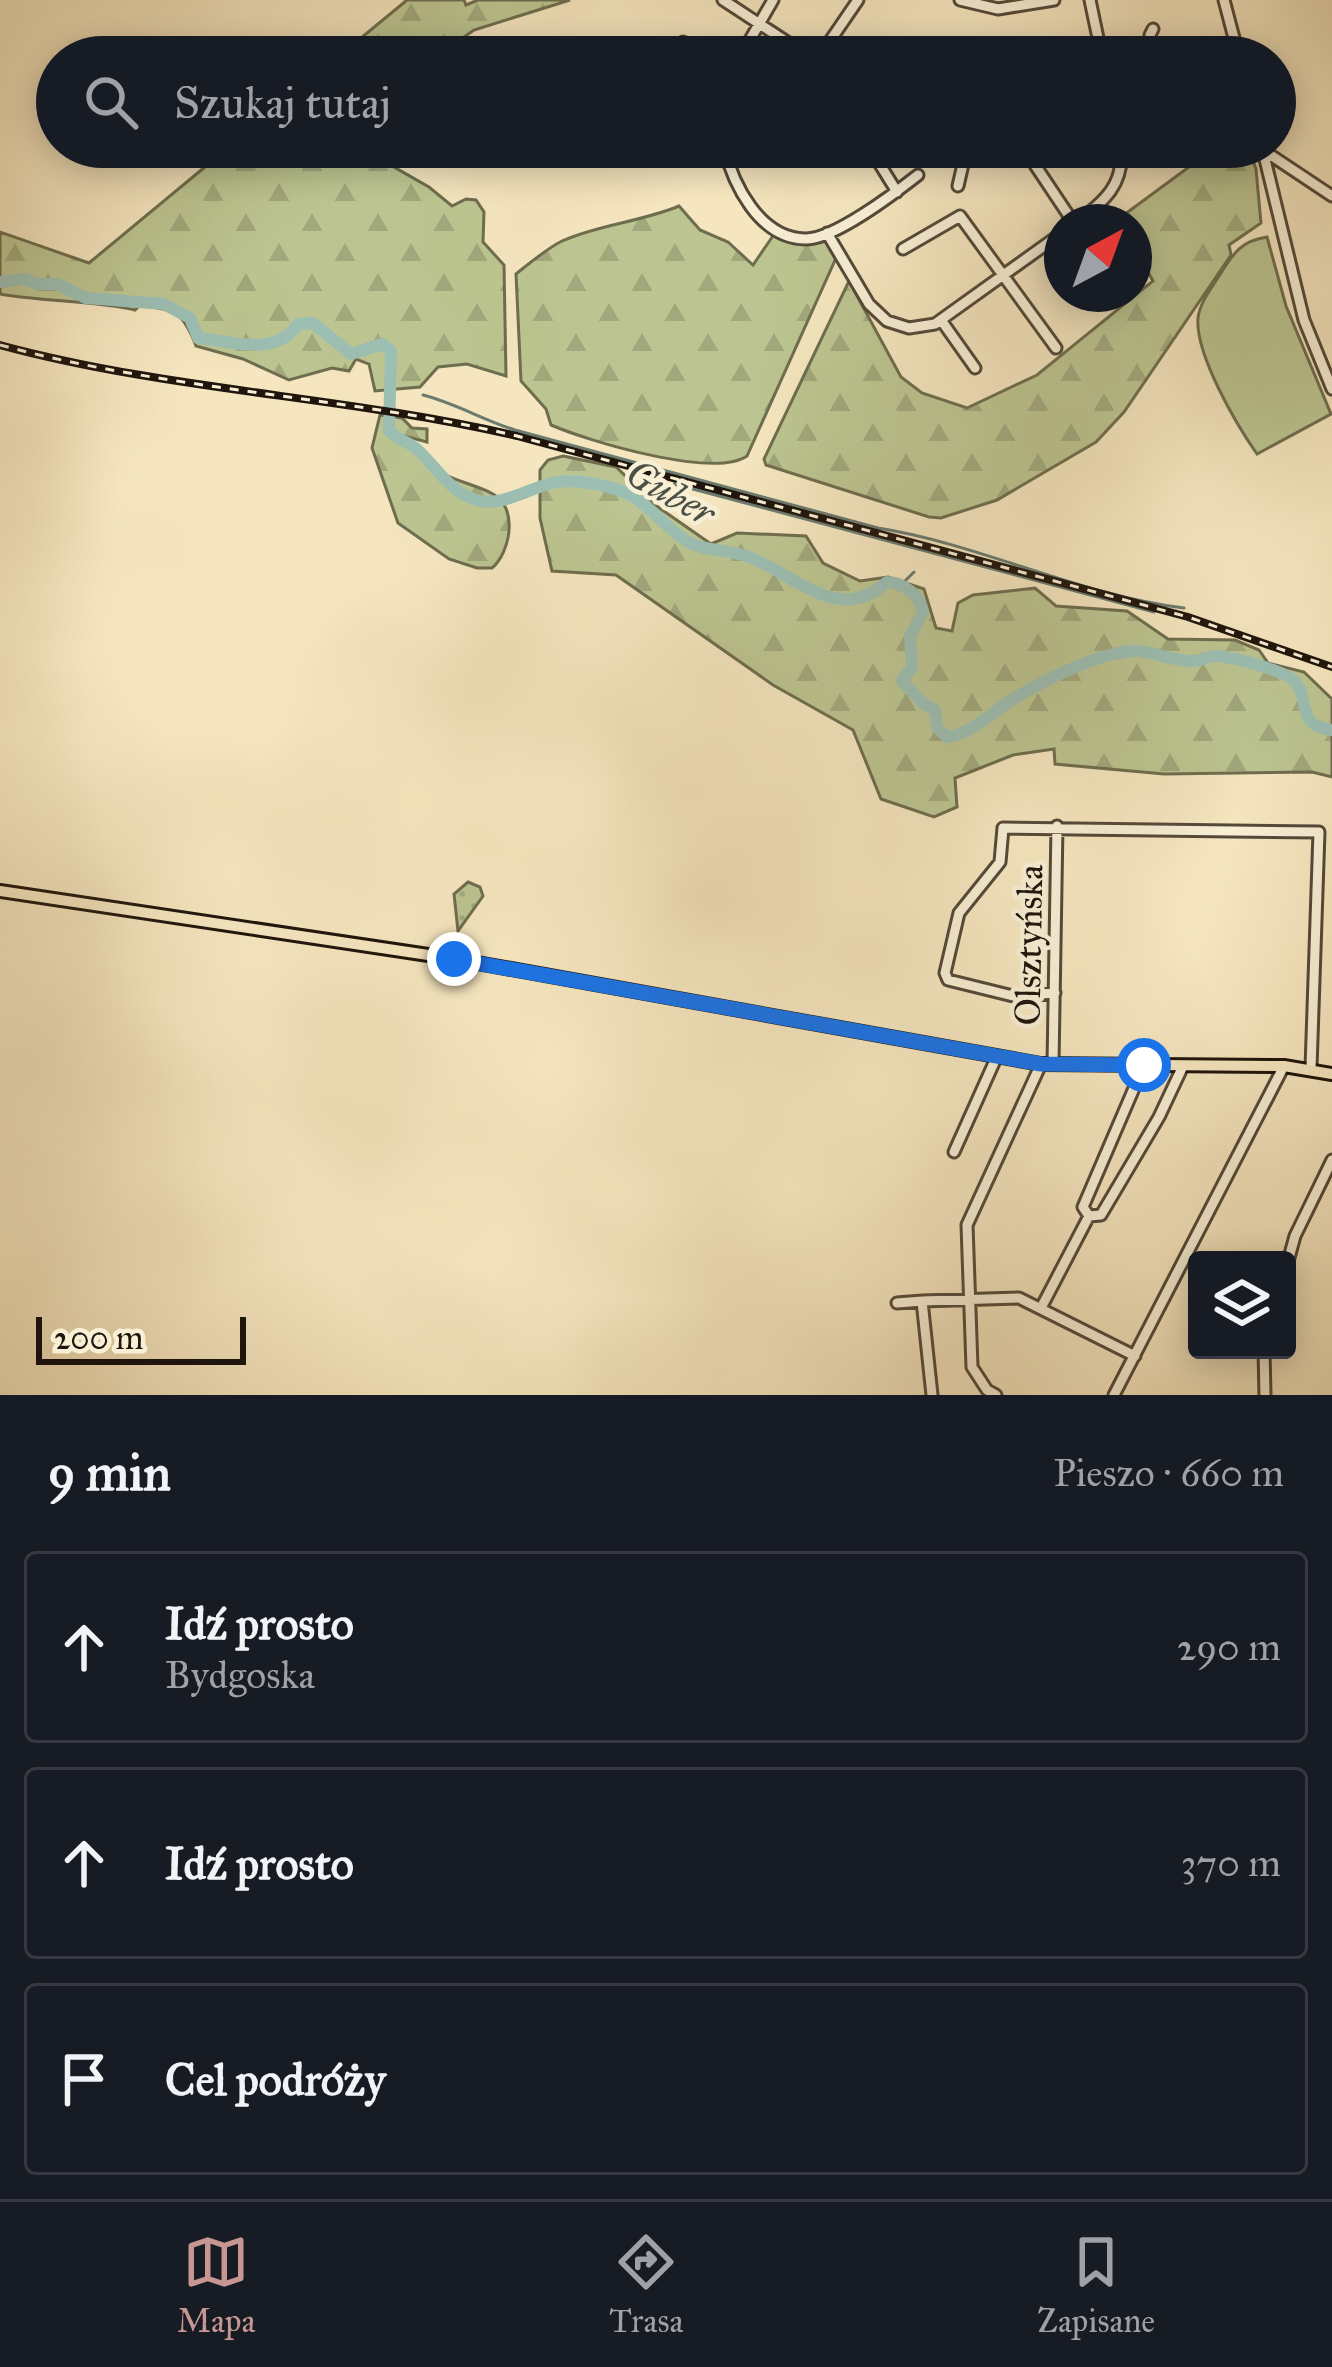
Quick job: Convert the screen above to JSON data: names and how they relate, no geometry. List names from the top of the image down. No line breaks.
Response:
{"streets":{"street":["Olsztyńska"]},"water":["Guber"],"scale_bar":"200 m","north":"top right","page":{"search":"Szukaj tutaj","scale":"200 m","heading":["9 min","Pieszo · 660 m"],"list":[["Idź prosto","Bydgoska","290 m"],["Idź prosto","370 m"],"Cel podróży"],"nav":["Mapa","Trasa","Zapisane"]}}
